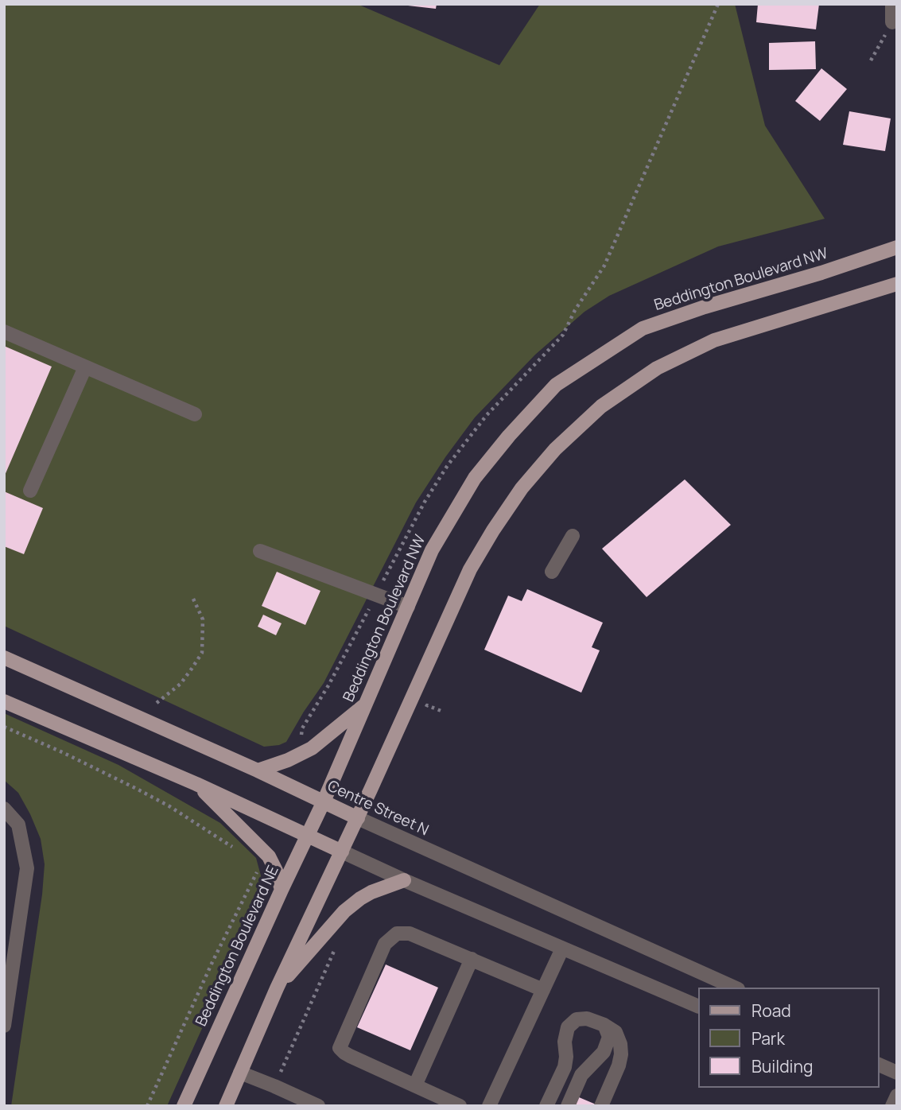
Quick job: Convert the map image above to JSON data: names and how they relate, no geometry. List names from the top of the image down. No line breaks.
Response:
{"streets":{"main road":["Beddington Boulevard NW","Centre Street N","Beddington Boulevard NE"]},"crossings":[["Beddington Boulevard NW","Centre Street N"],["Beddington Boulevard NW","Beddington Boulevard NE"],["Centre Street N","Beddington Boulevard NE"]],"legend":["Road","Park","Building"]}
